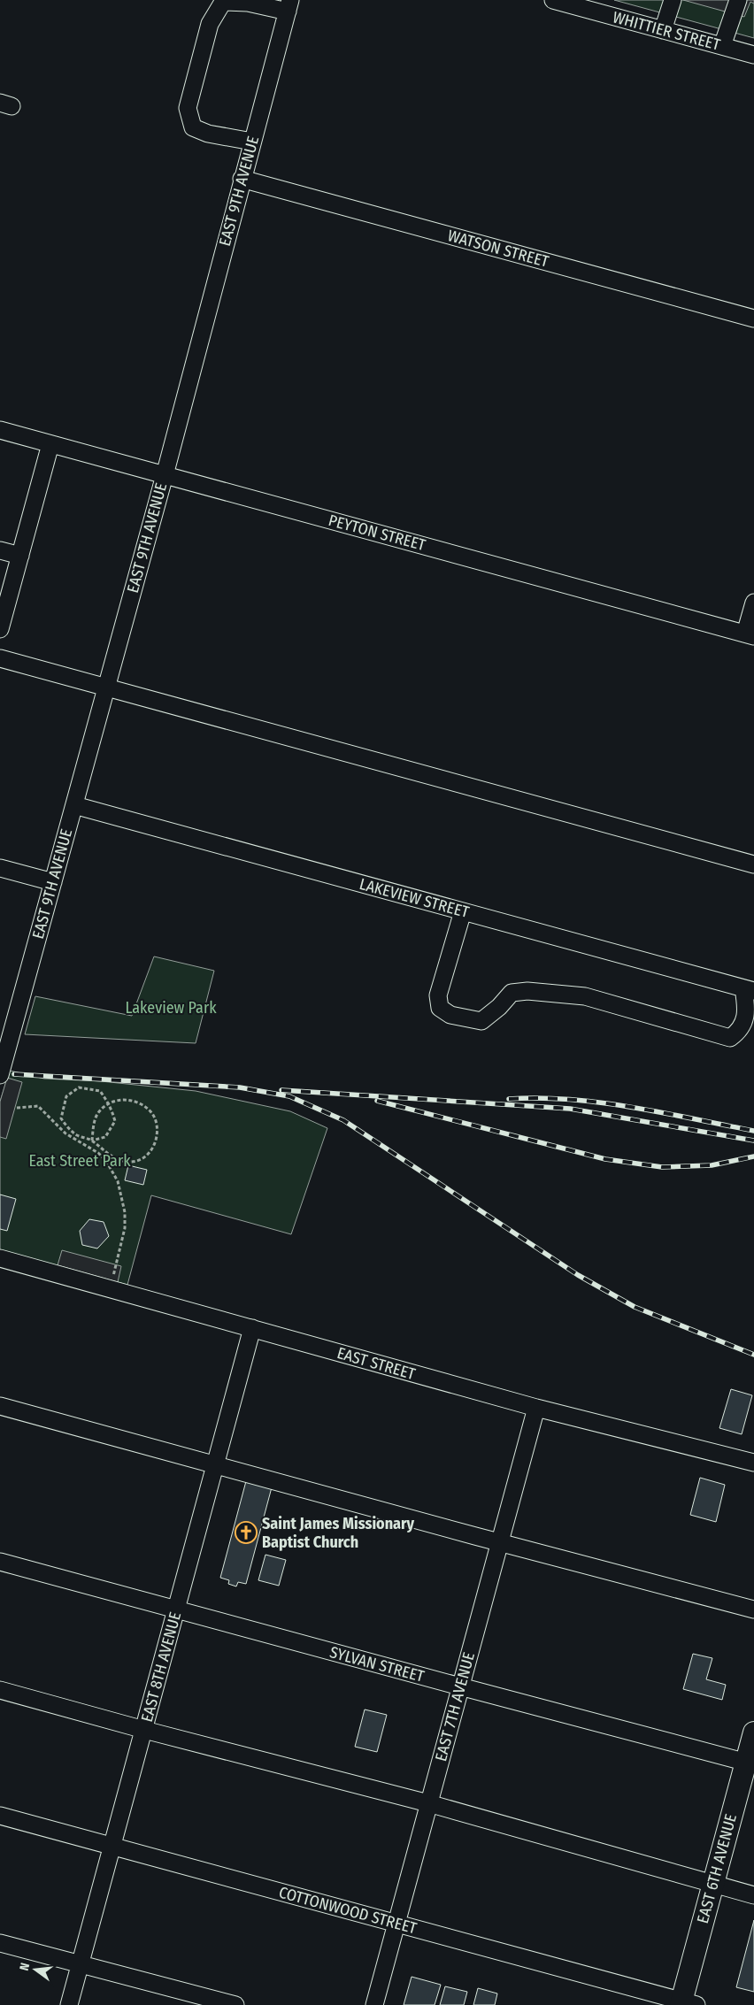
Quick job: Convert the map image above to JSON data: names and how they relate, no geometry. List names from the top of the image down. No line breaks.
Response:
{"streets":{"main road":["EAST 6TH AVENUE"],"street":["WHITTIER STREET","EAST 9TH AVENUE","WATSON STREET","PEYTON STREET","LAKEVIEW STREET","EAST STREET","SYLVAN STREET","EAST 8TH AVENUE","EAST 7TH AVENUE","COTTONWOOD STREET"]},"crossings":[["EAST 9TH AVENUE","WATSON STREET"],["EAST 9TH AVENUE","PEYTON STREET"],["EAST 9TH AVENUE","LAKEVIEW STREET"],["EAST STREET","EAST 8TH AVENUE"],["EAST STREET","EAST 7TH AVENUE"],["SYLVAN STREET","EAST 8TH AVENUE"],["SYLVAN STREET","EAST 7TH AVENUE"],["SYLVAN STREET","EAST 6TH AVENUE"],["EAST 8TH AVENUE","COTTONWOOD STREET"],["EAST 7TH AVENUE","COTTONWOOD STREET"],["EAST 6TH AVENUE","COTTONWOOD STREET"]],"parks":["Lakeview Park","East Street Park"],"places":{"church":["Saint James Missionary Baptist Church"]},"north":"left"}
